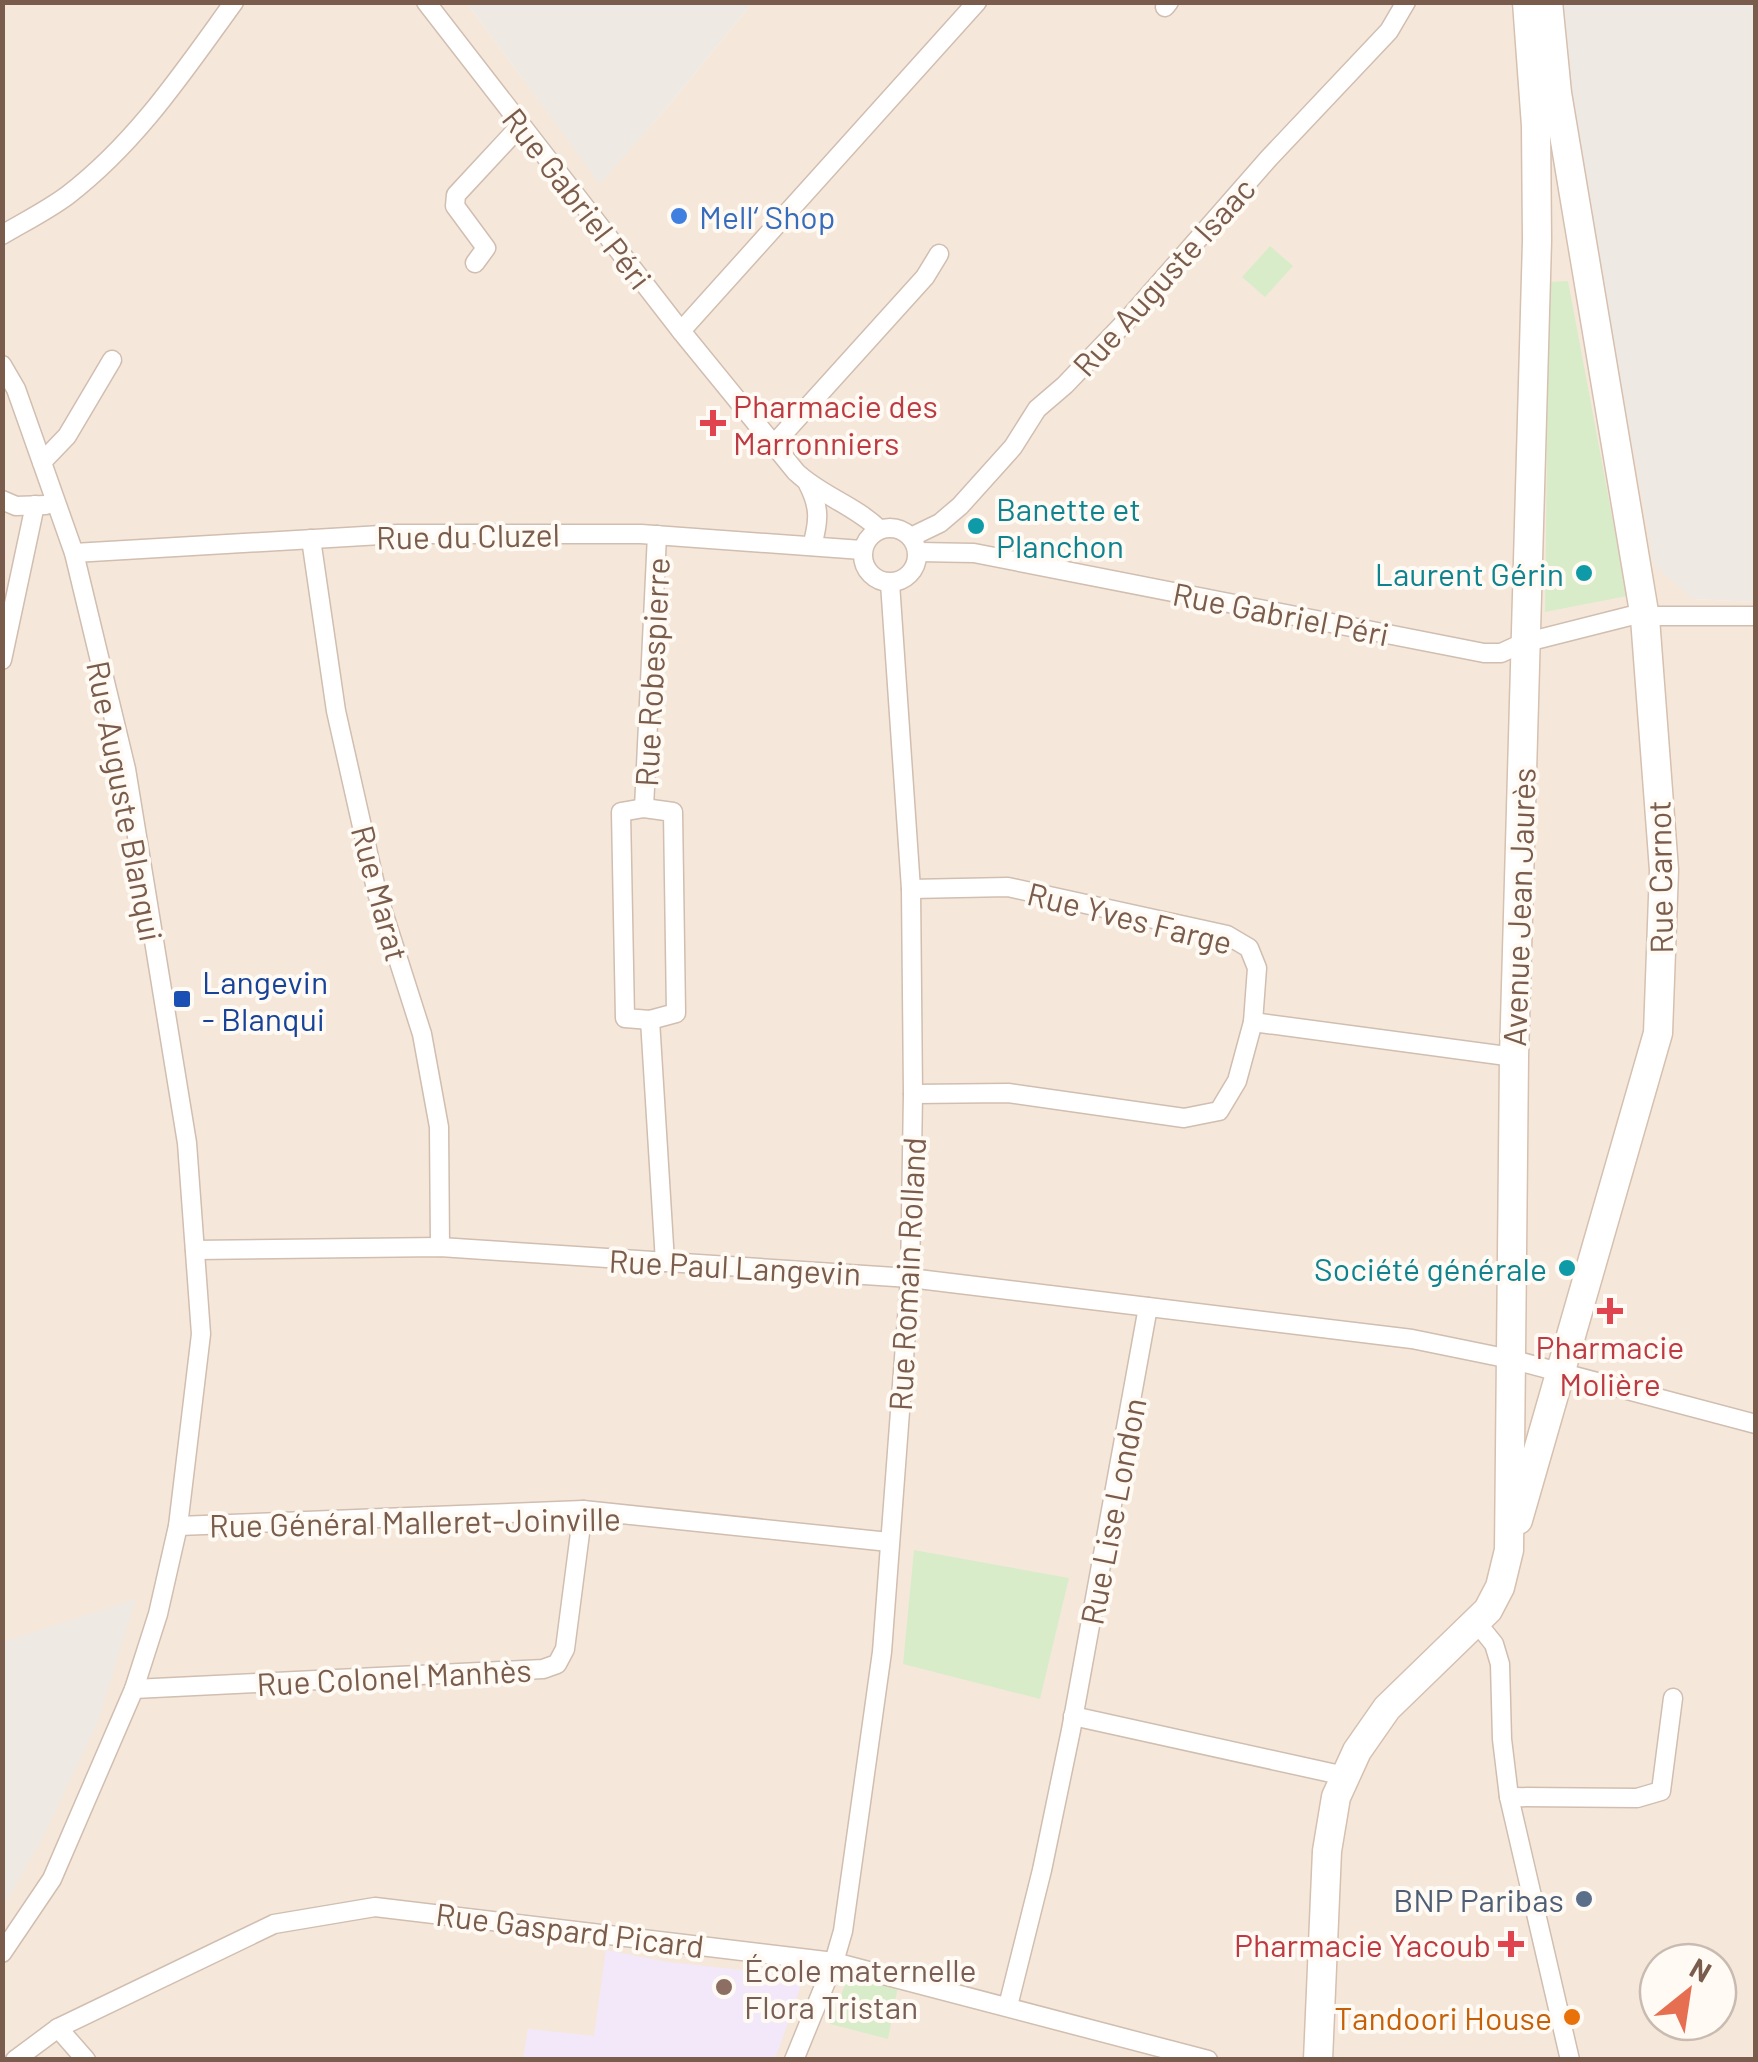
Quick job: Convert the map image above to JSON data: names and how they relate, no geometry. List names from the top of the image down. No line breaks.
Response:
{"streets":{"main road":["Rue Carnot","Avenue Jean Jaurès"],"street":["Rue Gabriel Péri","Rue Auguste Isaac","Rue du Cluzel","Rue Robespierre","Rue Auguste Blanqui","Rue Marat","Rue Yves Farge","Rue Paul Langevin","Rue Romain Rolland","Rue Lise London","Rue Général Malleret-Joinville","Rue Colonel Manhès","Rue Gaspard Picard"]},"crossings":[["Rue Gabriel Péri","Rue Auguste Isaac"],["Rue Gabriel Péri","Rue du Cluzel"],["Rue Gabriel Péri","Rue Carnot"],["Rue Gabriel Péri","Avenue Jean Jaurès"],["Rue Gabriel Péri","Rue Romain Rolland"],["Rue Auguste Isaac","Rue du Cluzel"],["Rue Auguste Isaac","Rue Romain Rolland"],["Rue du Cluzel","Rue Robespierre"],["Rue du Cluzel","Rue Auguste Blanqui"],["Rue du Cluzel","Rue Marat"],["Rue du Cluzel","Rue Romain Rolland"],["Rue Auguste Blanqui","Rue Paul Langevin"],["Rue Auguste Blanqui","Rue Général Malleret-Joinville"],["Rue Auguste Blanqui","Rue Colonel Manhès"],["Rue Carnot","Avenue Jean Jaurès"],["Rue Carnot","Rue Paul Langevin"],["Rue Marat","Rue Paul Langevin"],["Avenue Jean Jaurès","Rue Paul Langevin"],["Rue Yves Farge","Rue Romain Rolland"],["Rue Paul Langevin","Rue Romain Rolland"],["Rue Paul Langevin","Rue Lise London"],["Rue Romain Rolland","Rue Général Malleret-Joinville"],["Rue Romain Rolland","Rue Gaspard Picard"],["Rue Lise London","Rue Gaspard Picard"],["Rue Général Malleret-Joinville","Rue Colonel Manhès"]],"places":{"other":["Mell‘ Shop","Banette et Planchon","Laurent Gérin","Société générale","BNP Paribas","École maternelle Flora Tristan","Tandoori House"],"health":["Pharmacie des Marronniers","Pharmacie Molière","Pharmacie Yacoub"],"transit":["Langevin - Blanqui"]},"north":"top right"}
